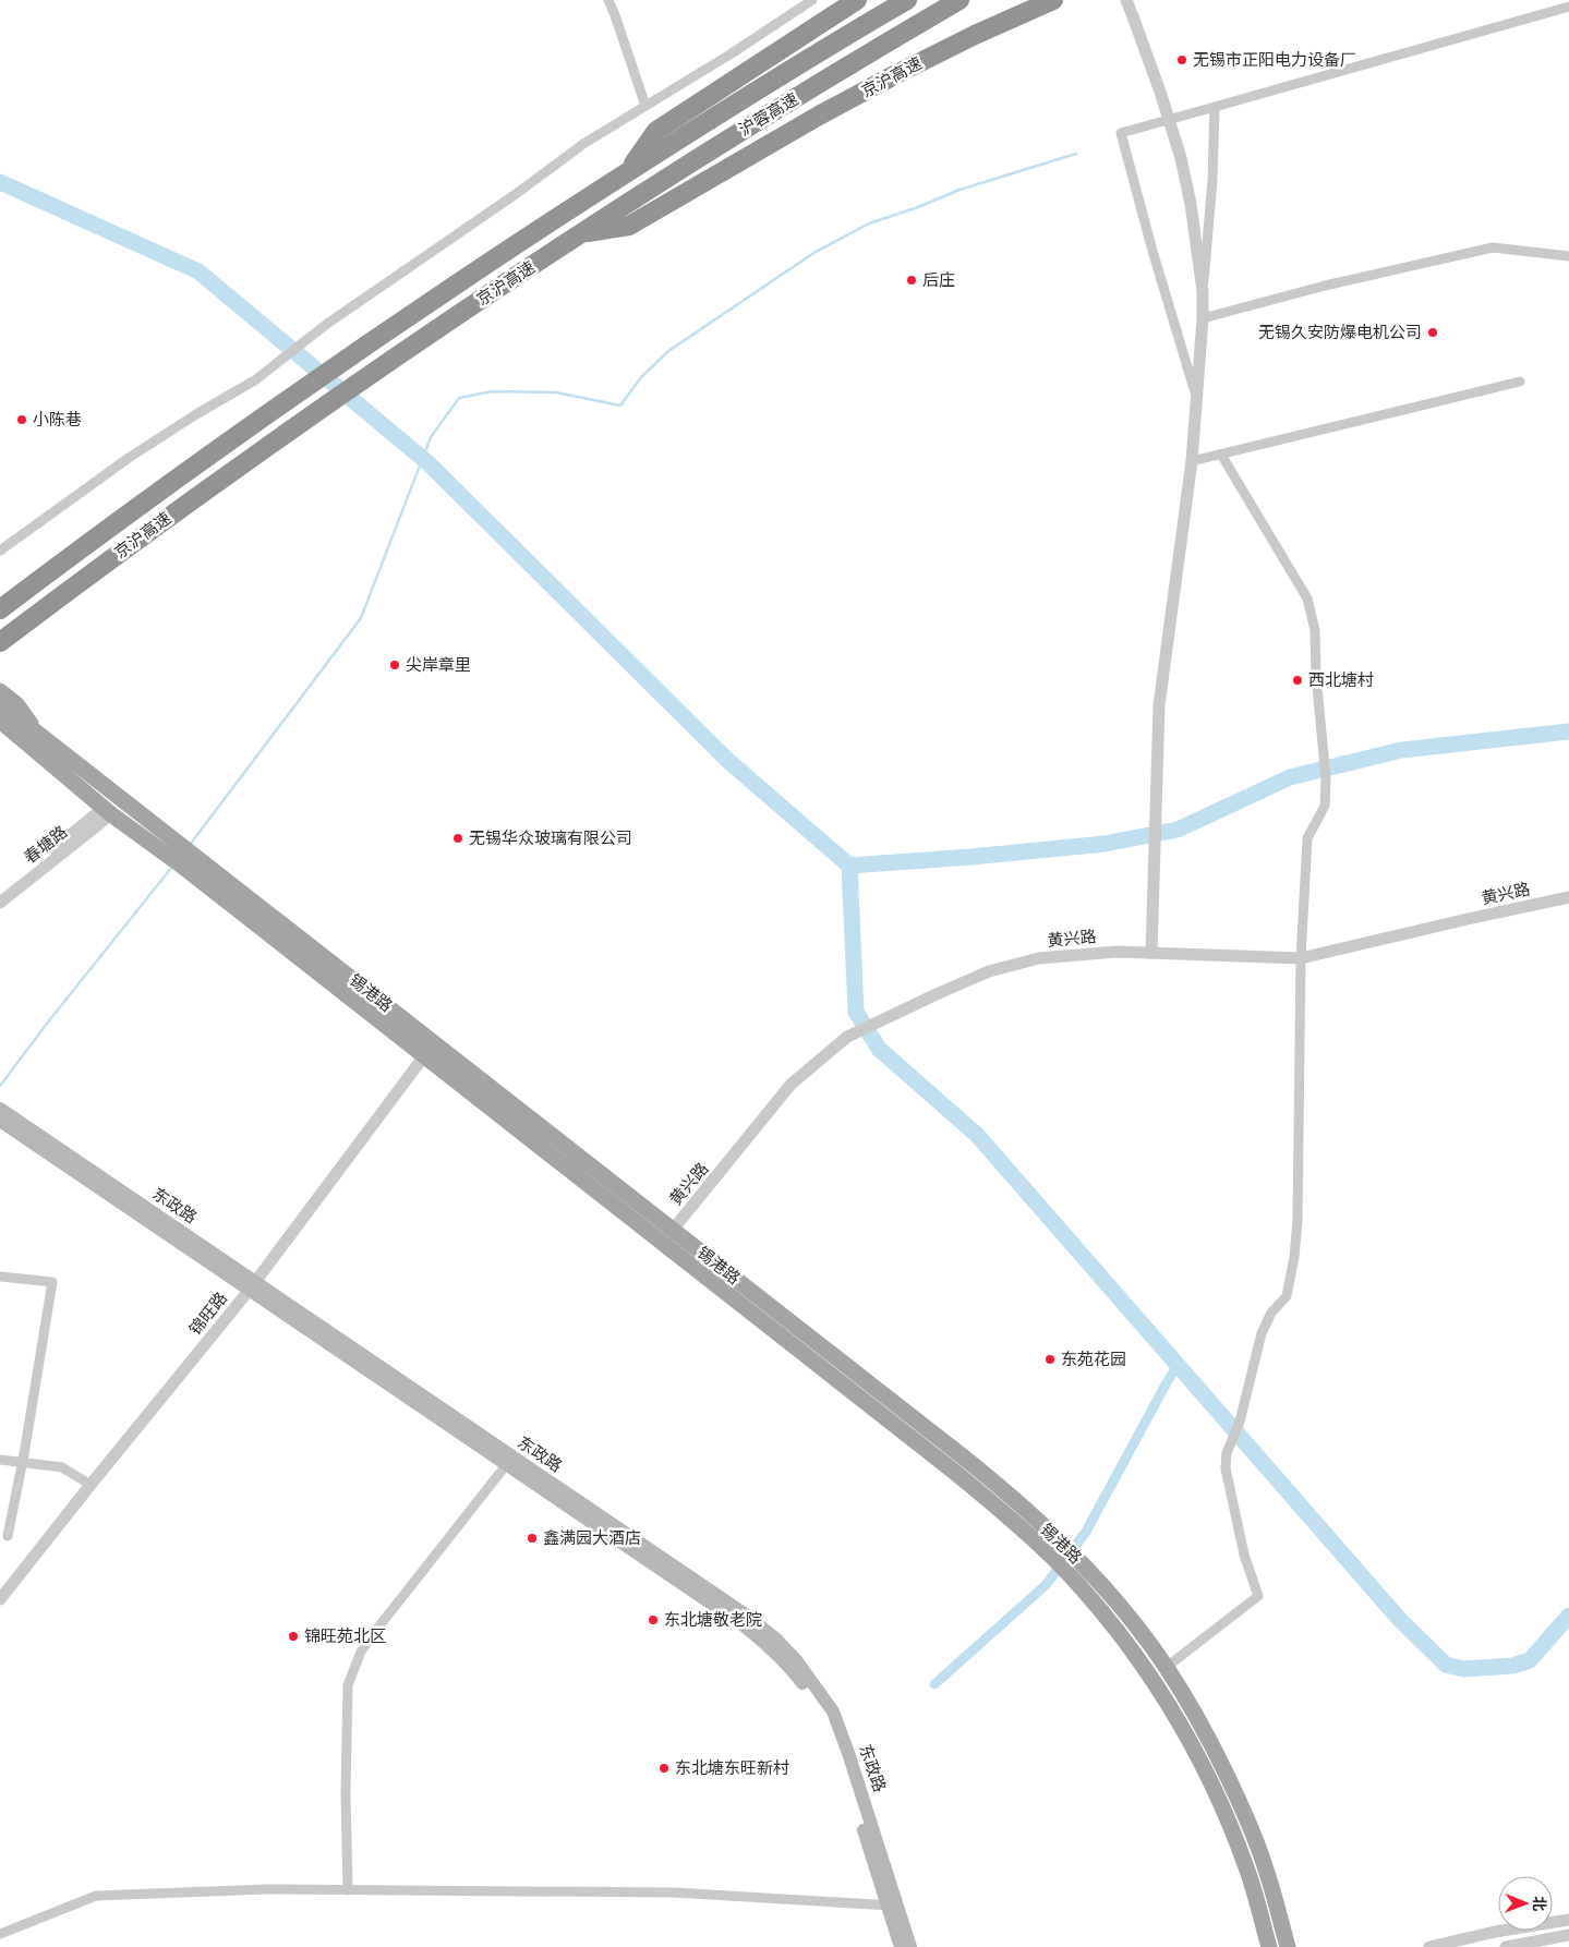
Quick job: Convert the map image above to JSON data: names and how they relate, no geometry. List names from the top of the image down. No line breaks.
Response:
{"streets":{"highway":["京沪高速","沪蓉高速"],"main road":["锡港路","东政路"],"street":["春塘路","黄兴路","锦旺路"]},"crossings":[["京沪高速","沪蓉高速"],["春塘路","锡港路"],["黄兴路","锡港路"],["锡港路","锦旺路"],["东政路","锦旺路"]],"places":["无锡市正阳电力设备厂","后庄","无锡久安防爆电机公司","小陈巷","尖岸章里","西北塘村","无锡华众玻璃有限公司","东苑花园","鑫满园大酒店","东北塘敬老院","锦旺苑北区","东北塘东旺新村"],"north":"right"}
